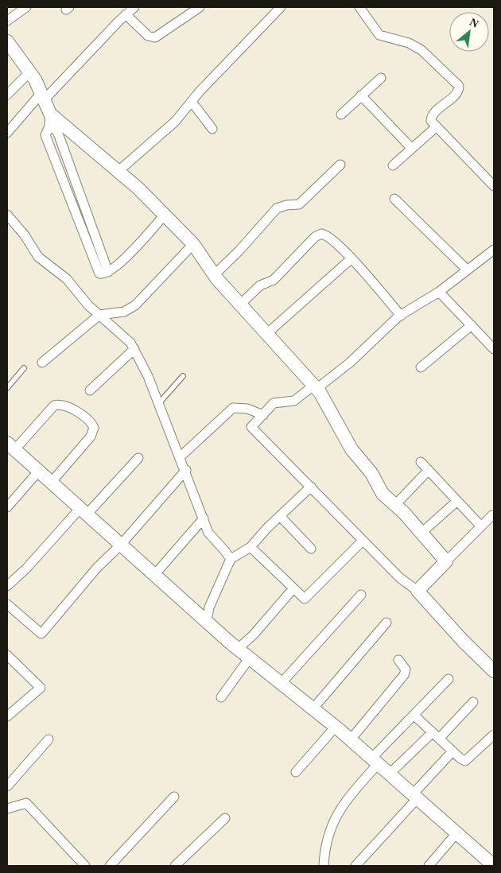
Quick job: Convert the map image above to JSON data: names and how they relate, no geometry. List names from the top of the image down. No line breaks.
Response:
{"north":"top right"}
